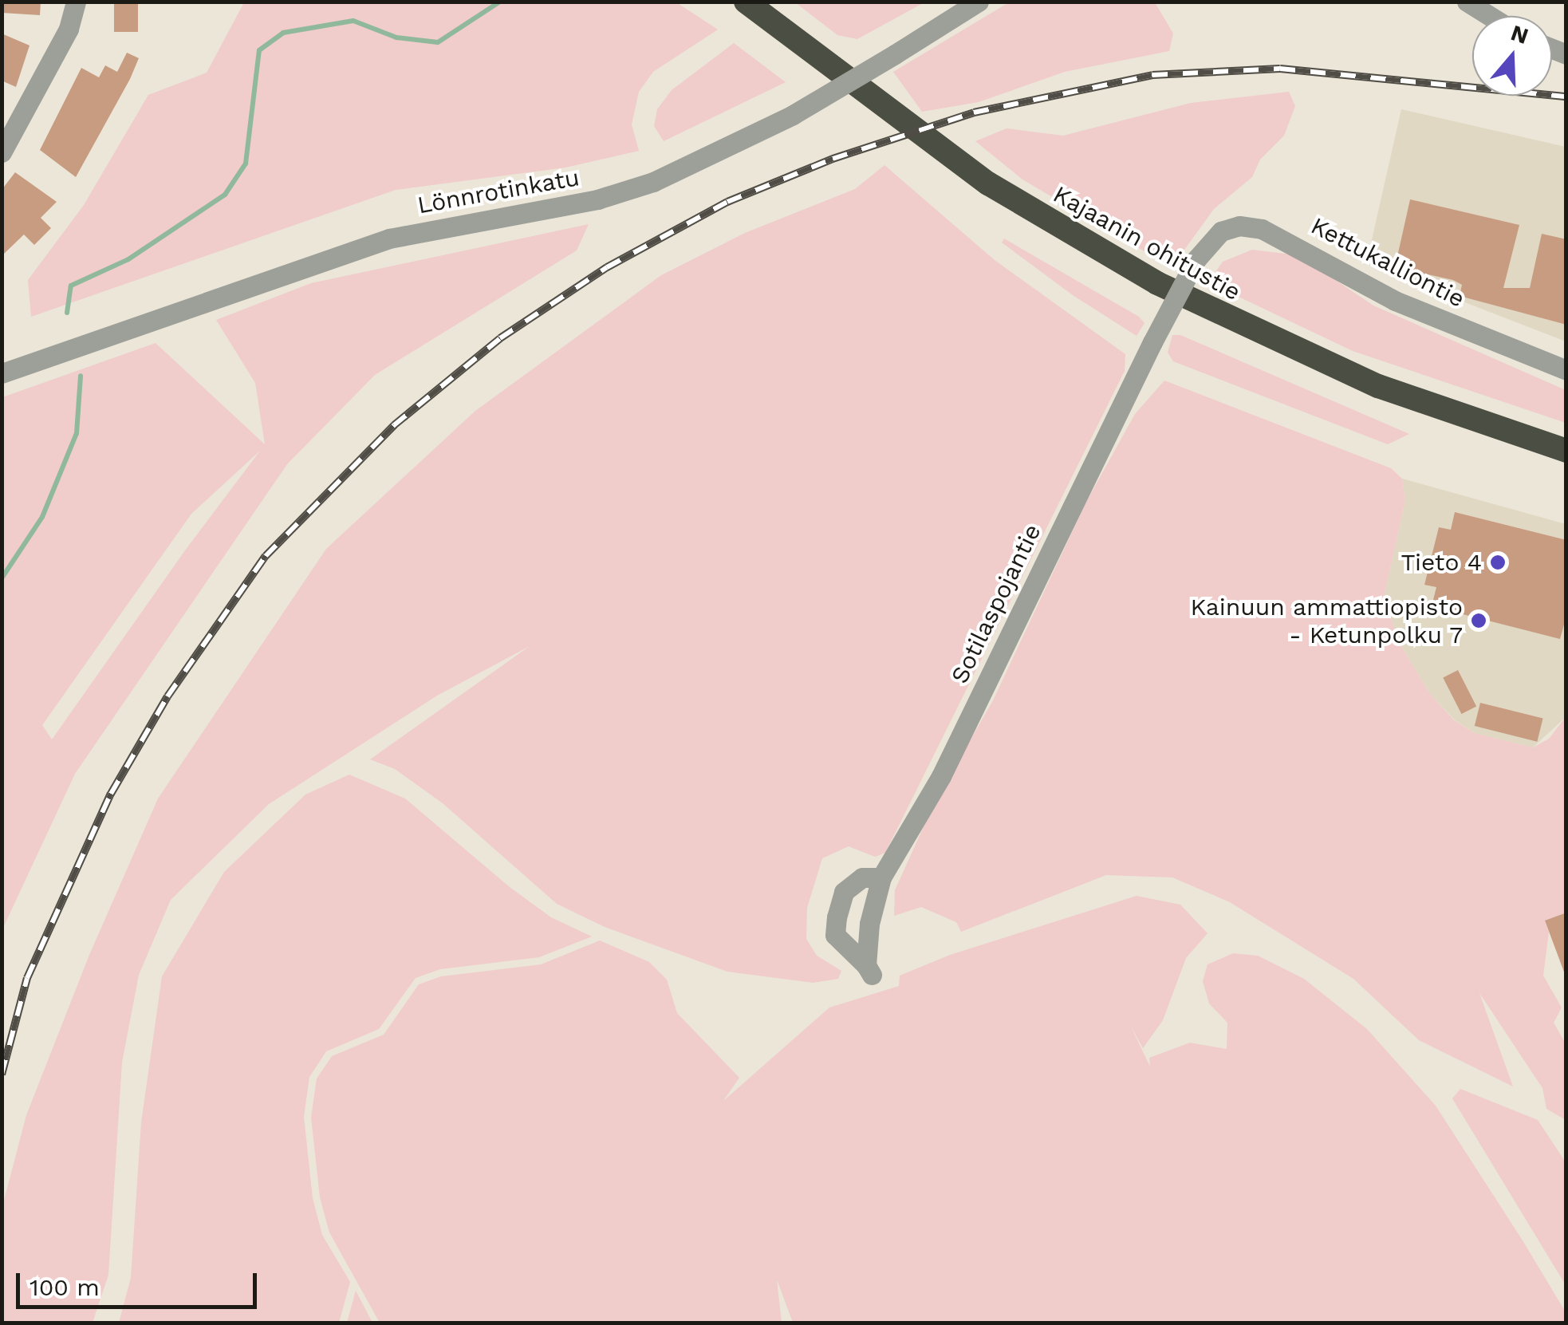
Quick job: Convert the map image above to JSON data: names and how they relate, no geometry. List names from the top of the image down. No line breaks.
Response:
{"streets":{"highway":["Kajaanin ohitustie"],"street":["Lönnrotinkatu","Kettukalliontie","Sotilaspojantie"]},"crossings":[["Kettukalliontie","Sotilaspojantie"]],"places":["Tieto 4","Kainuun ammattiopisto - Ketunpolku 7"],"scale_bar":"100 m","north":"top"}
